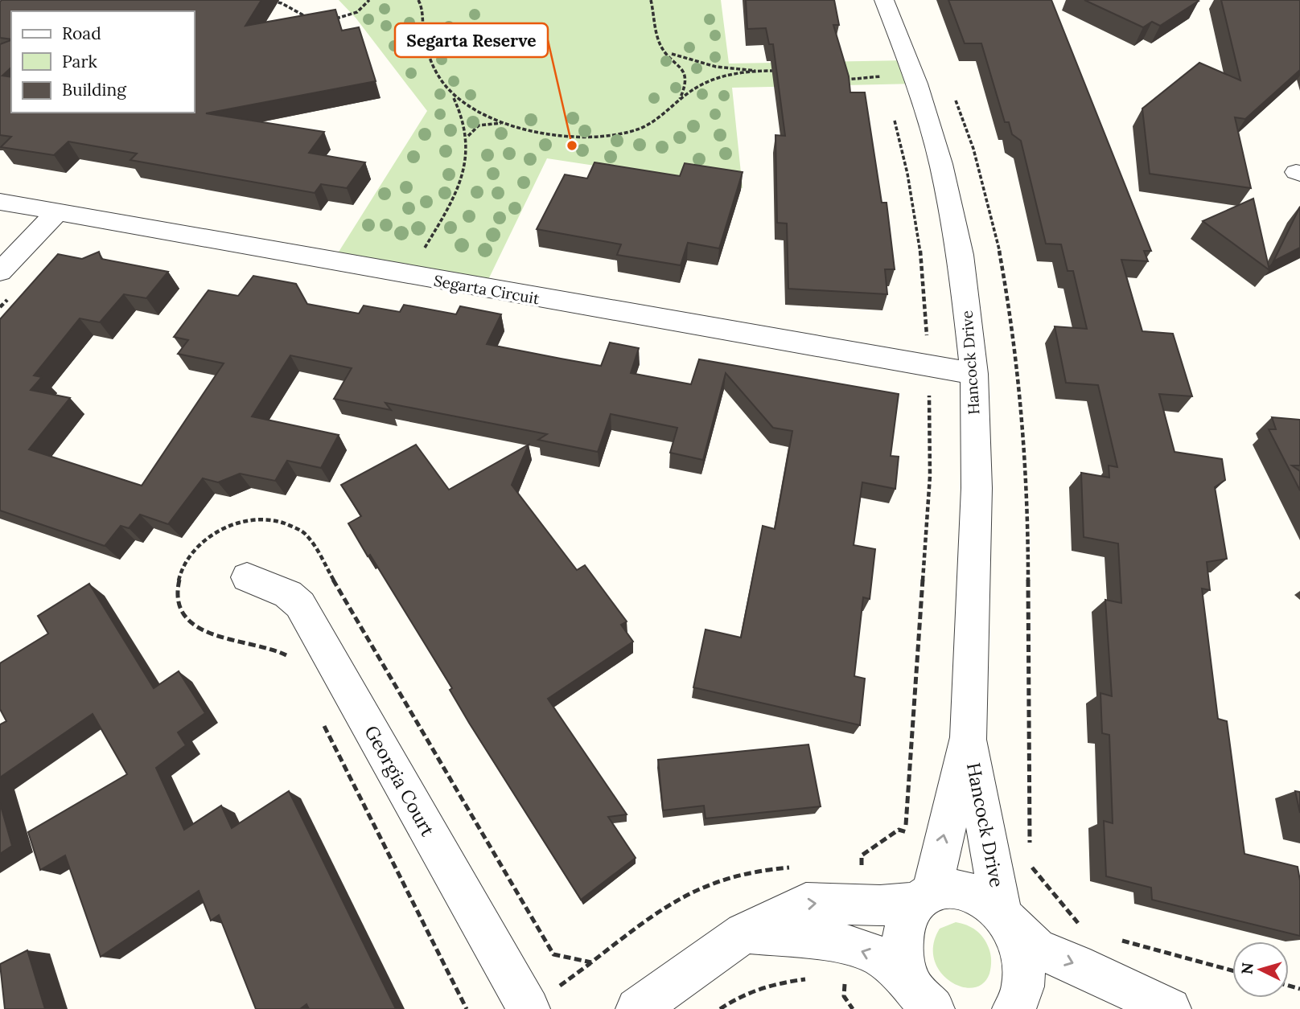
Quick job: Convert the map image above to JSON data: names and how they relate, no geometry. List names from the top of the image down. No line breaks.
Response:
{"streets":{"street":["Segarta Circuit","Hancock Drive","Georgia Court"]},"crossings":[["Segarta Circuit","Hancock Drive"]],"places":["Segarta Reserve"],"legend":["Road","Park","Building"],"north":"left"}
